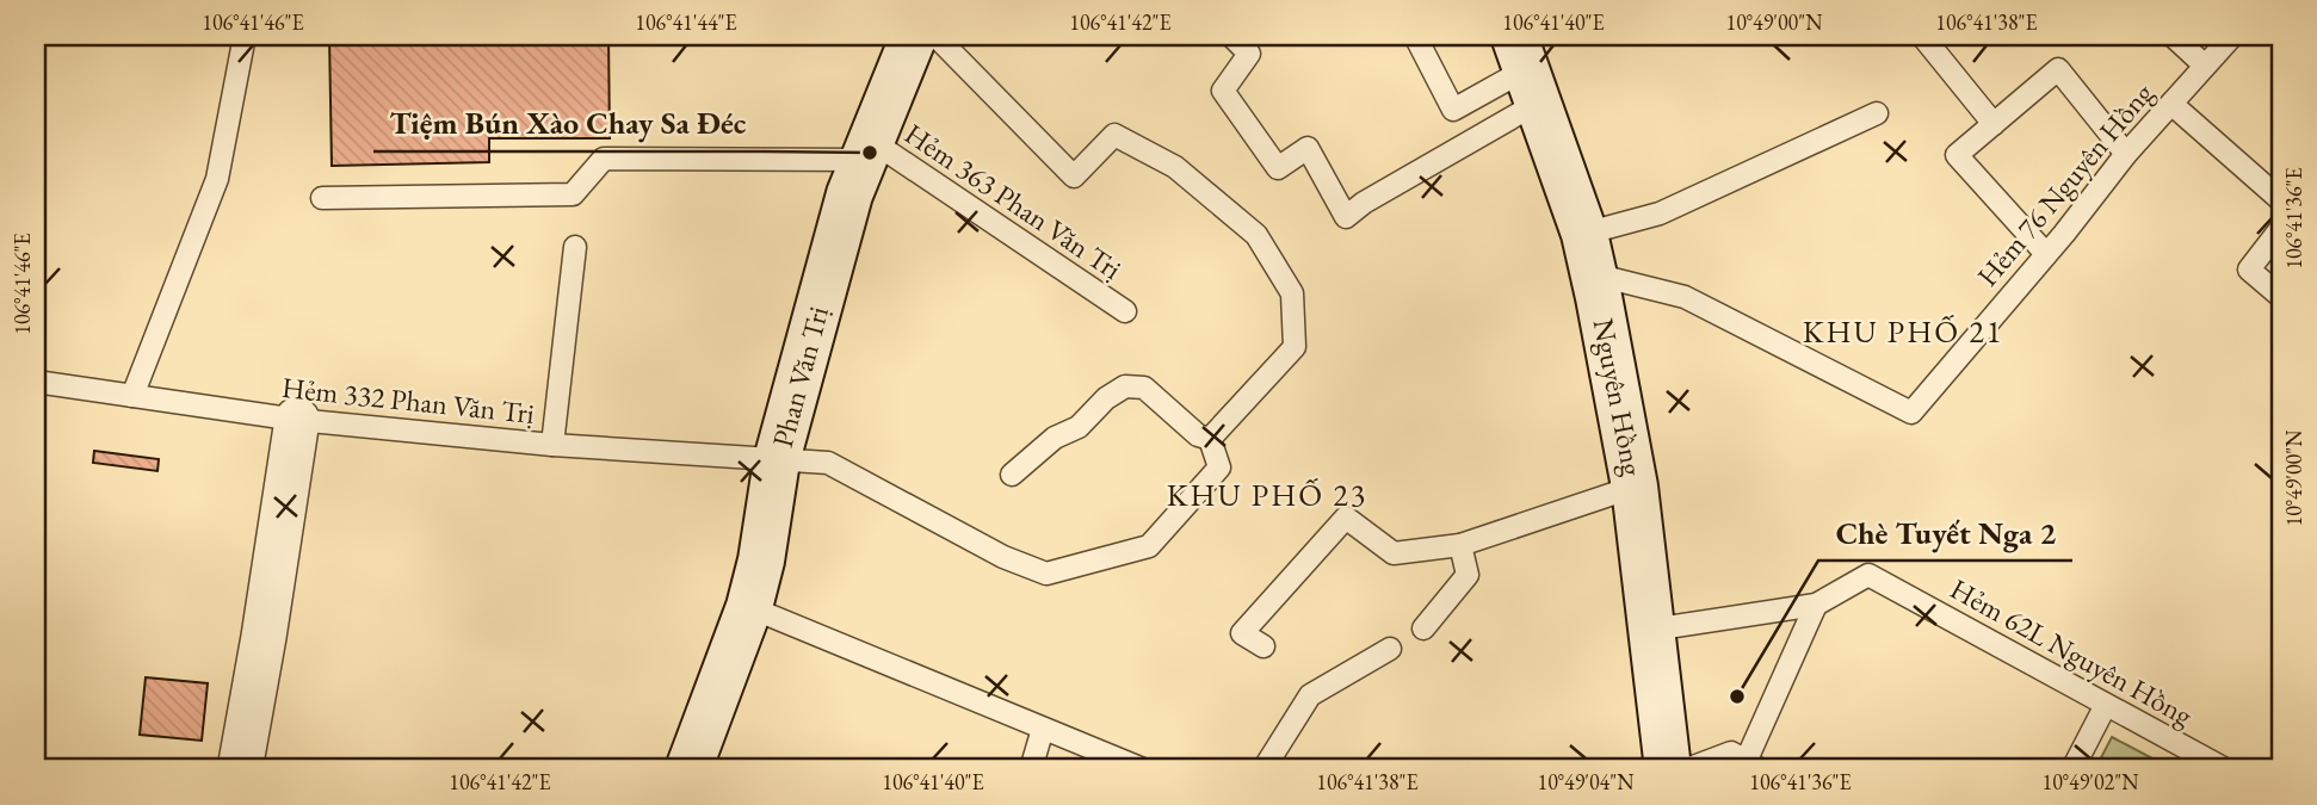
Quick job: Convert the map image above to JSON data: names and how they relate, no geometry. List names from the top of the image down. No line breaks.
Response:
{"streets":{"main road":["Phan Văn Trị","Nguyên Hồng"],"lane":["Hẻm 76 Nguyên Hồng","Hẻm 363 Phan Văn Trị","Hẻm 332 Phan Văn Trị","Hẻm 62L Nguyên Hồng"]},"crossings":[["Hẻm 76 Nguyên Hồng","Nguyên Hồng"],["Hẻm 363 Phan Văn Trị","Phan Văn Trị"],["Phan Văn Trị","Hẻm 332 Phan Văn Trị"],["Nguyên Hồng","Hẻm 62L Nguyên Hồng"]],"districts":["KHU PHỐ 21","KHU PHỐ 23"],"places":["Tiệm Bún Xào Chay Sa Đéc","Chè Tuyết Nga 2"],"coordinates":["106°41'46\"E","106°41'44\"E","106°41'42\"E","106°41'40\"E","10°49'00\"N","106°41'38\"E","106°41'36\"E","10°49'04\"N","10°49'02\"N"]}
